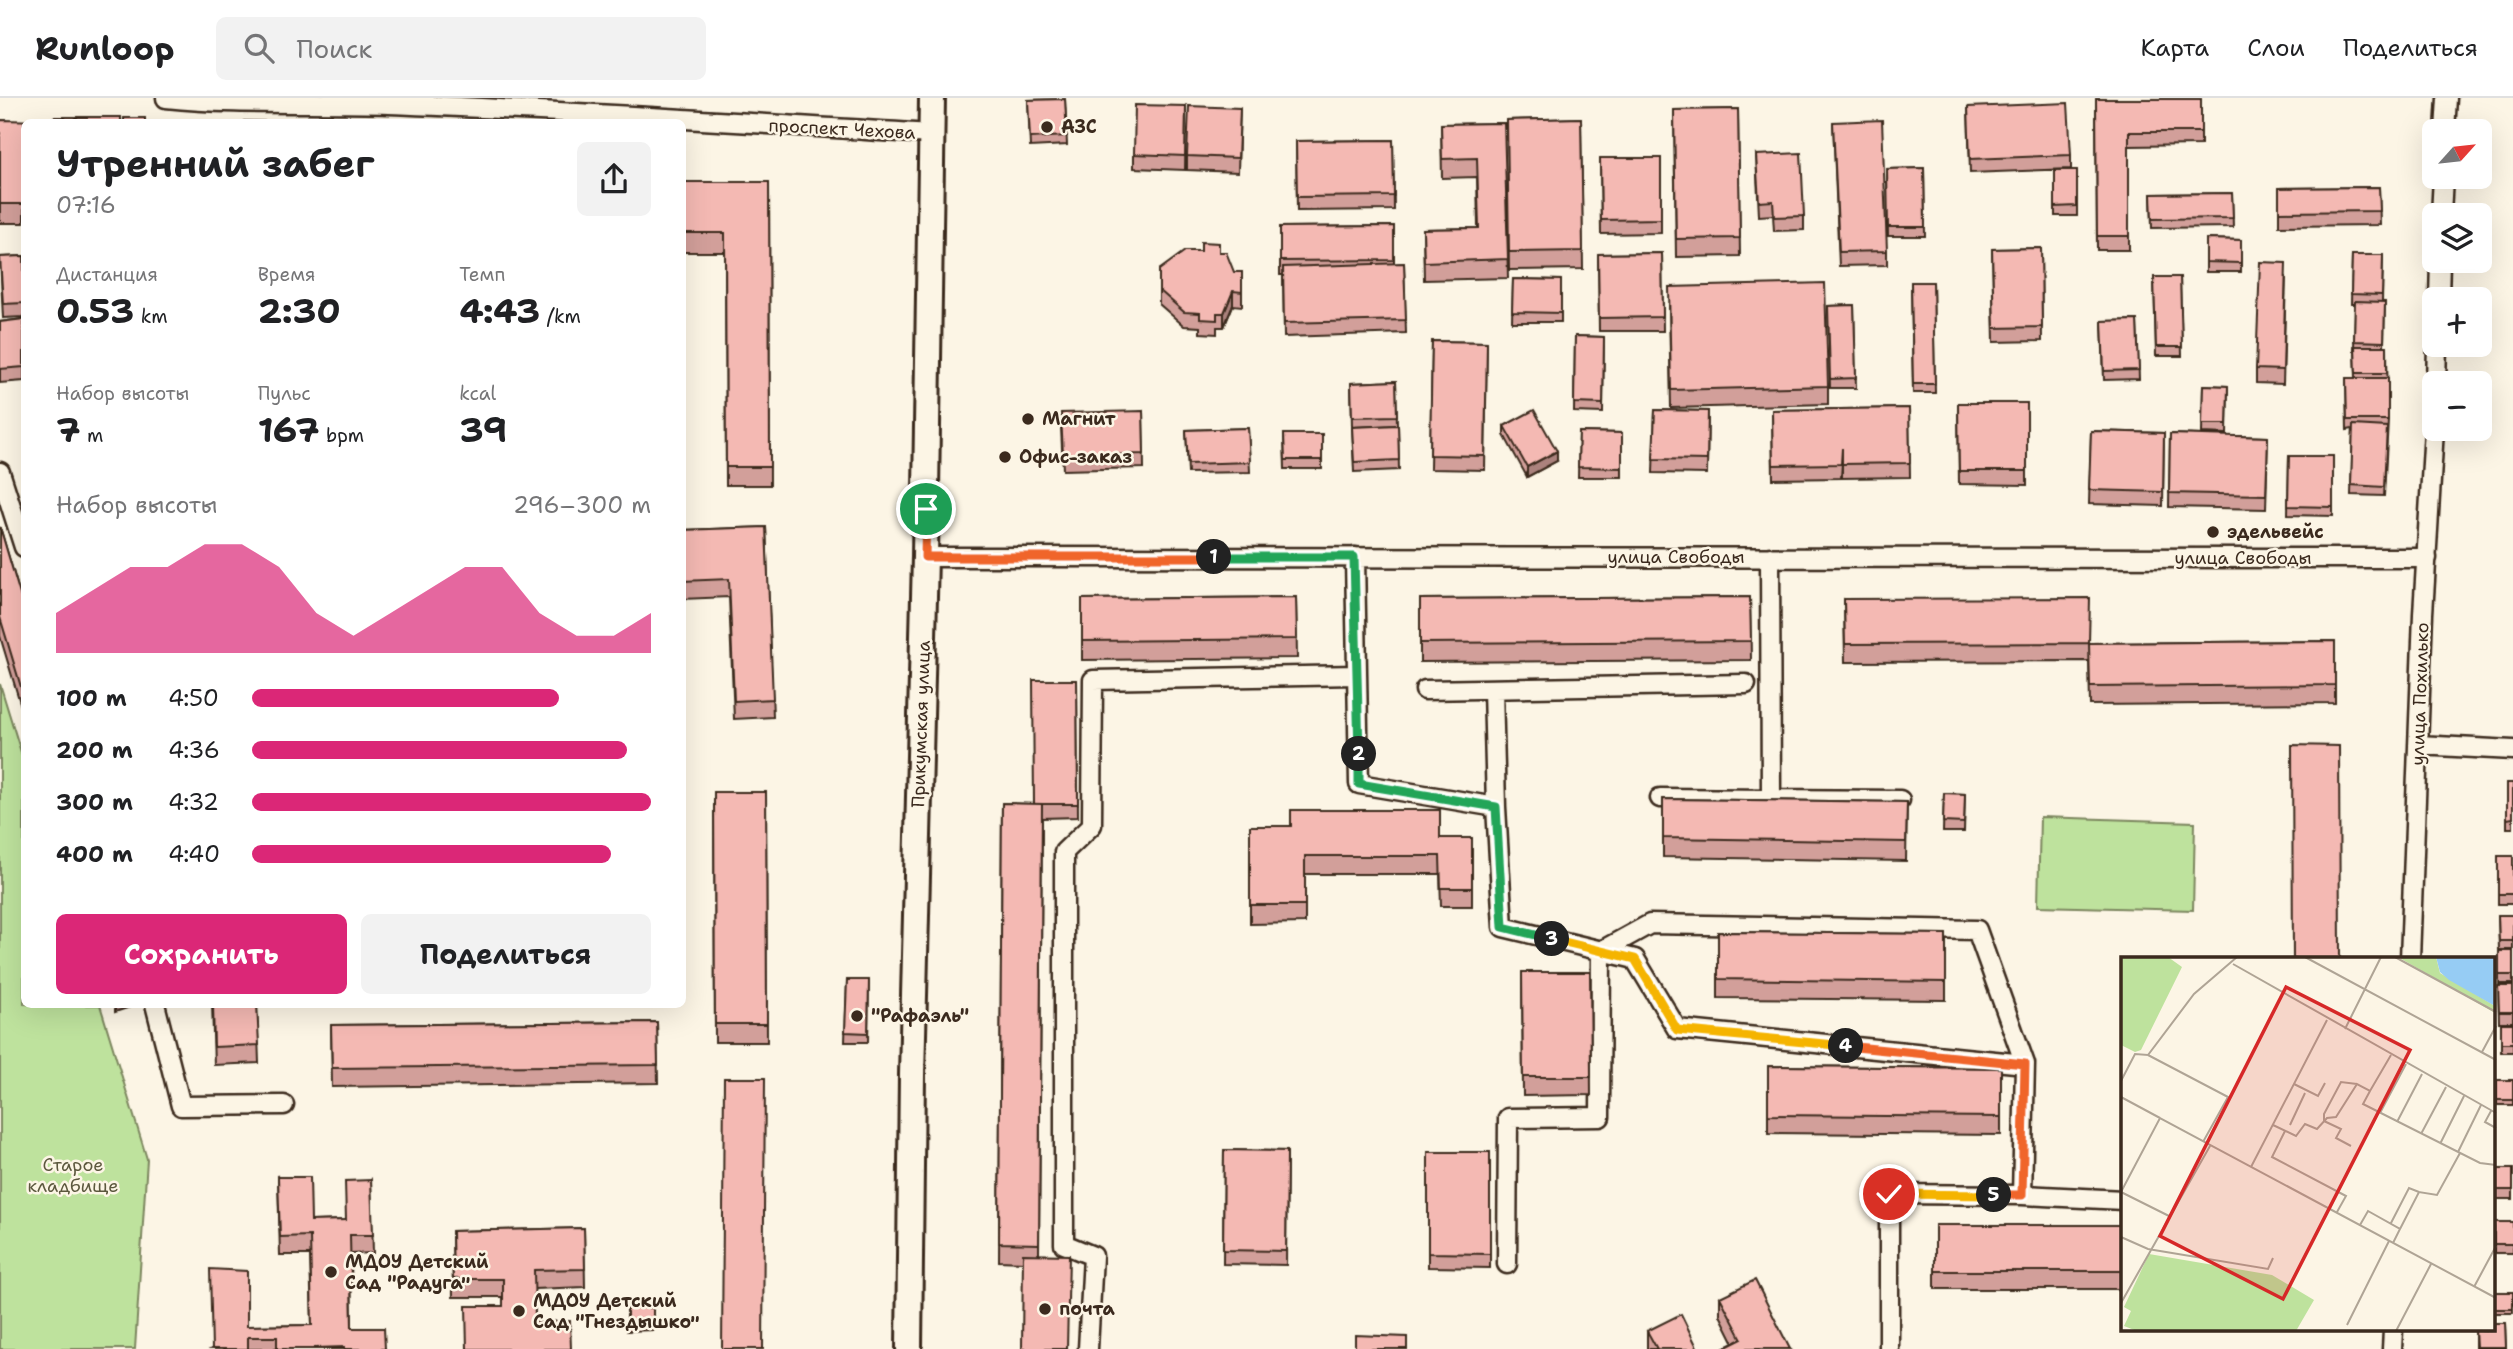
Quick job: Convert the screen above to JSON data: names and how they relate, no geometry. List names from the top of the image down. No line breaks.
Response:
{"streets":{"main road":["Прикумская улица"],"street":["проспект Чехова","улица Свободы","улица Похилько"]},"crossings":[["проспект Чехова","Прикумская улица"],["улица Свободы","улица Похилько"],["улица Свободы","Прикумская улица"]],"parks":["Старое кладбище"],"places":["АЗС","Магнит","Офис-заказ","эдельвейс","\"Рафаэль\"","МДОУ Детский Сад \"Радуга\"","почта","МДОУ Детский Сад \"Гнездышко\""],"north":"top right","page":{"header":"Runloop","search":"Поиск","nav":["Карта","Слои","Поделиться"],"map_buttons":["+","−"],"heading":["Утренний забег","07:16"],"stats":[["Дистанция","0.53 km"],["Время","2:30"],["Темп","4:43 /km"],["Набор высоты","7 m"],["Пульс","167 bpm"],["kcal","39"]],"chart":["Набор высоты","296–300 m"],"pins":["1","2","3","4","5"],"list":[{"name":"100 m","note":"4:50"},{"name":"200 m","note":"4:36"},{"name":"300 m","note":"4:32"},{"name":"400 m","note":"4:40"}],"buttons":["Сохранить","Поделиться"]}}
